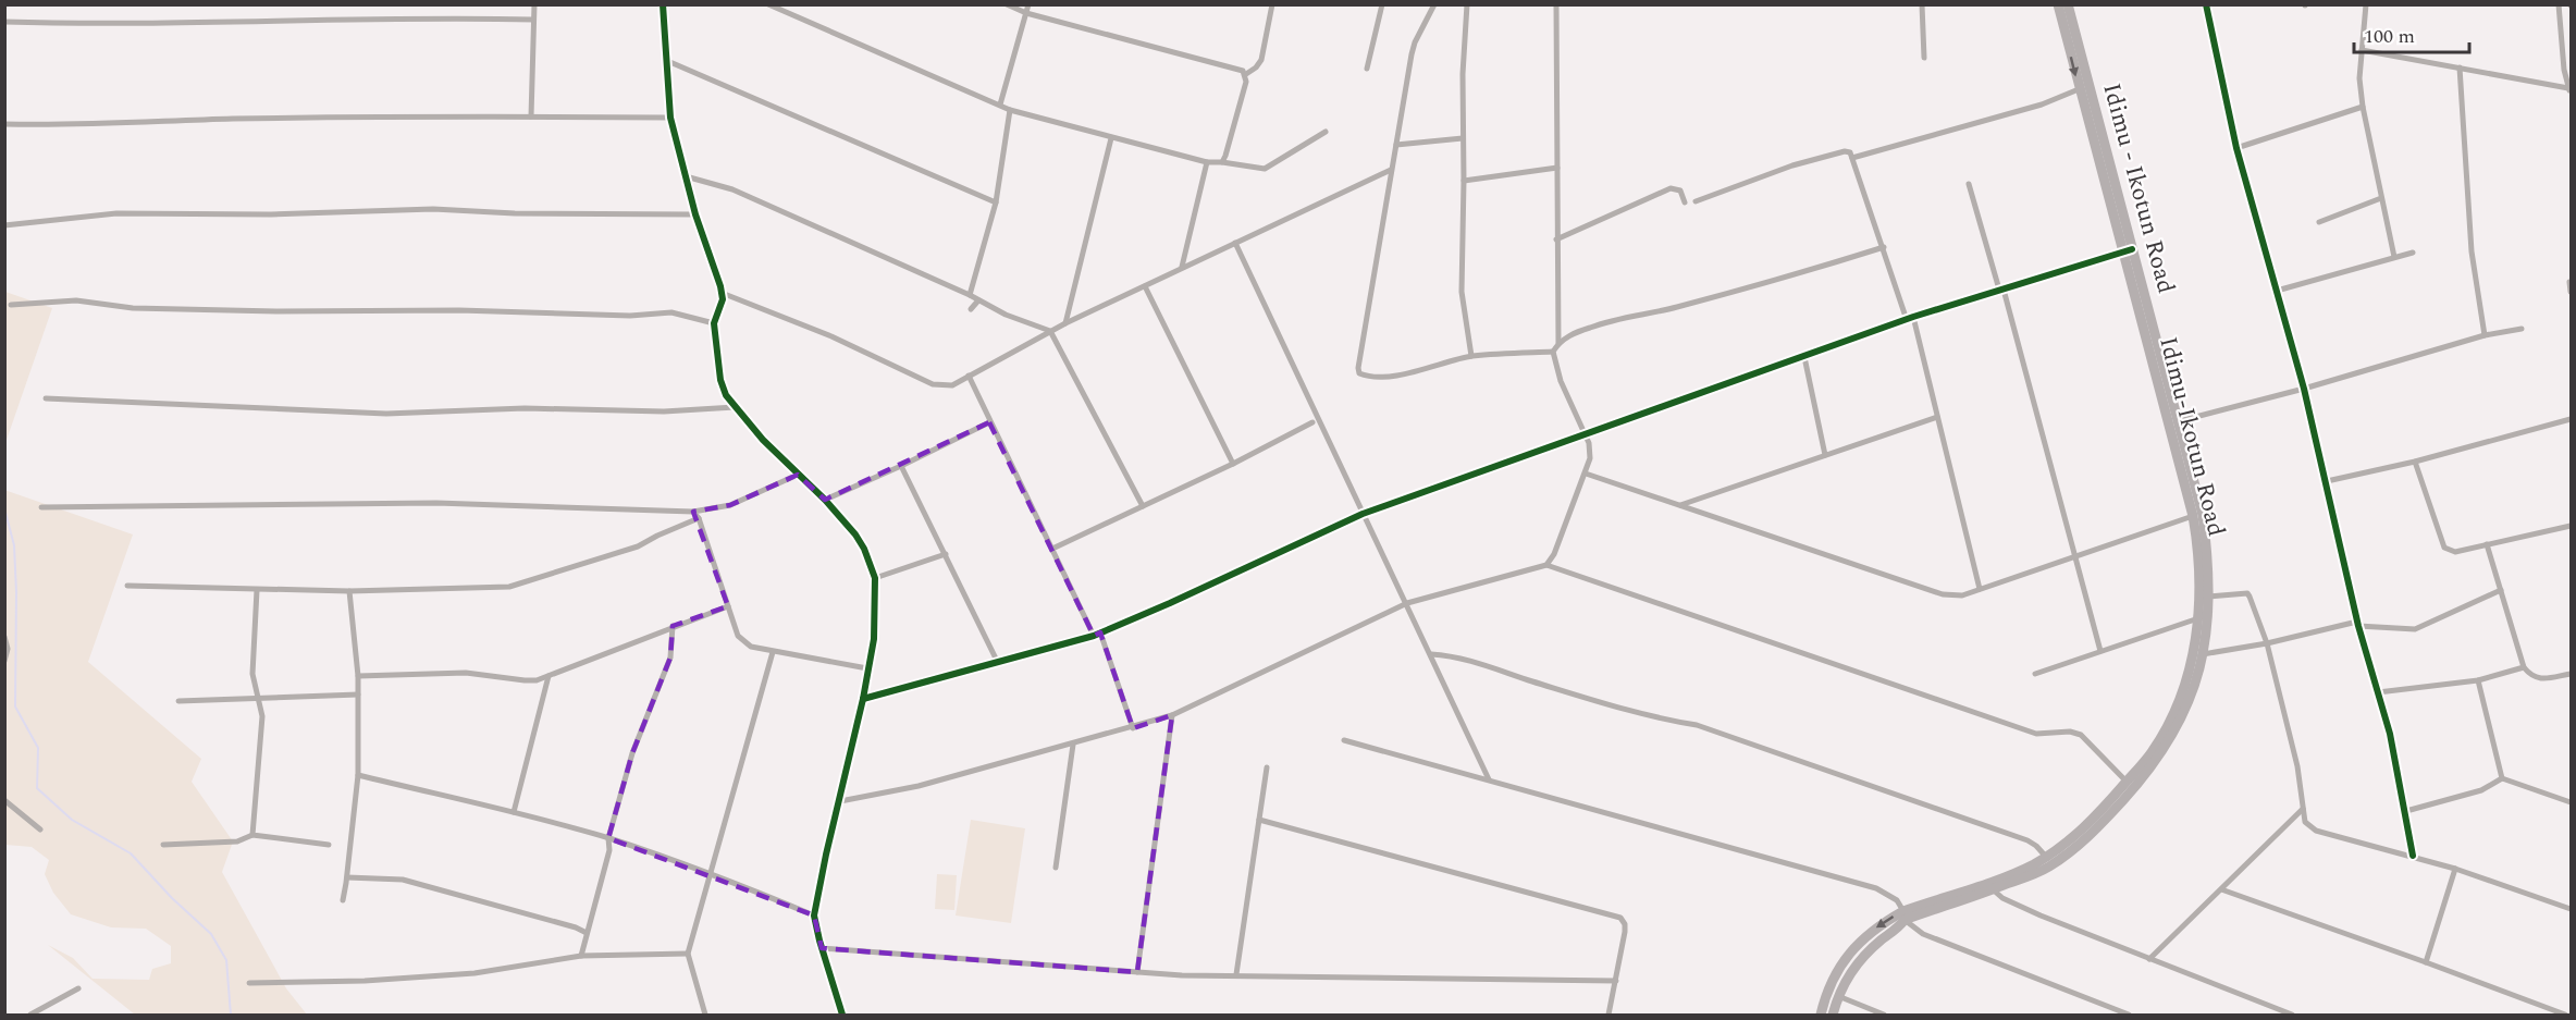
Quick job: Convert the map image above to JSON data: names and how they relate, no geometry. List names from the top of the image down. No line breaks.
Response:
{"streets":{"main road":["Idimu - Ikotun Road","Idimu-Ikotun Road"]},"crossings":[["Idimu - Ikotun Road","Idimu-Ikotun Road"]],"scale_bar":"100 m"}
